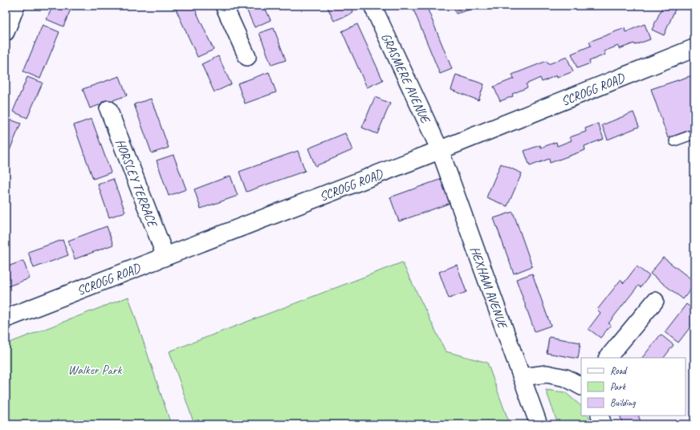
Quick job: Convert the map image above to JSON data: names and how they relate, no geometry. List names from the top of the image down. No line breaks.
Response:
{"streets":{"street":["GRASMERE AVENUE","SCROGG ROAD","HORSLEY TERRACE","HEXHAM AVENUE"]},"crossings":[["GRASMERE AVENUE","SCROGG ROAD"],["GRASMERE AVENUE","HEXHAM AVENUE"],["SCROGG ROAD","HORSLEY TERRACE"],["SCROGG ROAD","HEXHAM AVENUE"]],"parks":["Walker Park"],"legend":["Road","Park","Building"]}
